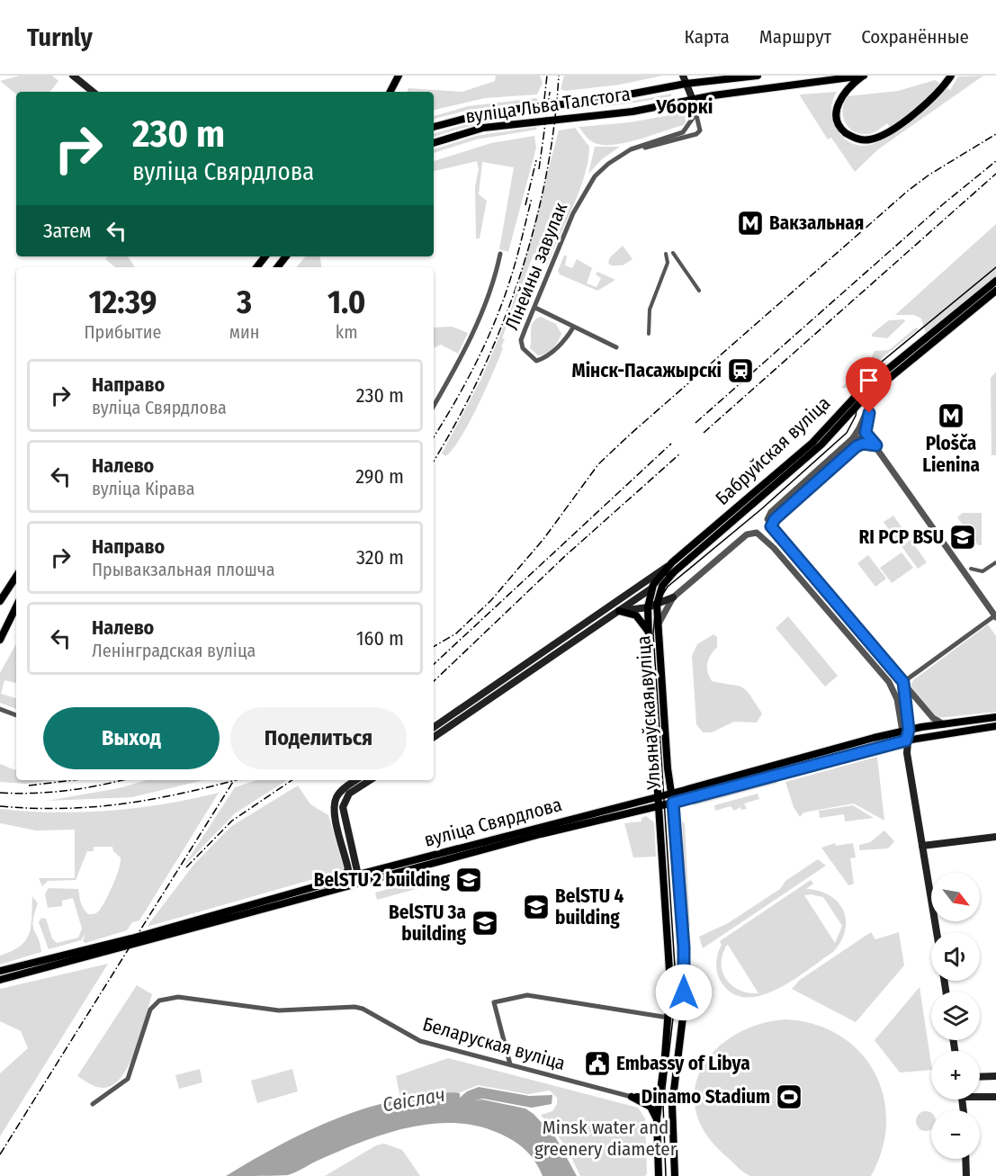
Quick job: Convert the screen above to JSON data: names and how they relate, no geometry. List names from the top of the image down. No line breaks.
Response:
{"streets":{"main road":["вуліца Льва Талстога","Бабруйская вуліца","Ульянаўская вуліца","вуліца Свярдлова"],"street":["Лінейны завулак","Беларуская вуліца"]},"crossings":[["Бабруйская вуліца","Ульянаўская вуліца"],["Ульянаўская вуліца","вуліца Свярдлова"]],"districts":["Уборкі"],"water":["Свіслач"],"parks":["Minsk water and greenery diameter"],"places":{"metro station":["Вакзальная","Plošča Lienina"],"station":["Мінск-Пасажырскі"],"school or university":["RI PCP BSU","BelSTU 2 building","BelSTU 4 building","BelSTU 3a building"],"public building":["Embassy of Libya"],"sports":["Dinamo Stadium"]},"north":"bottom right","page":{"header":"Turnly","nav":["Карта","Маршрут","Сохранённые"],"turn":["230 m","вуліца Свярдлова"],"then":"Затем","eta":["12:39","Прибытие","3","мин","1.0","km"],"list":[{"name":"Направо","note":"вуліца Свярдлова","value":"230 m"},{"name":"Налево","note":"вуліца Кірава","value":"290 m"},{"name":"Направо","note":"Прывакзальная плошча","value":"320 m"},{"name":"Налево","note":"Ленінградская вуліца","value":"160 m"}],"buttons":["Выход","Поделиться"],"map_buttons":["+","−"]}}
